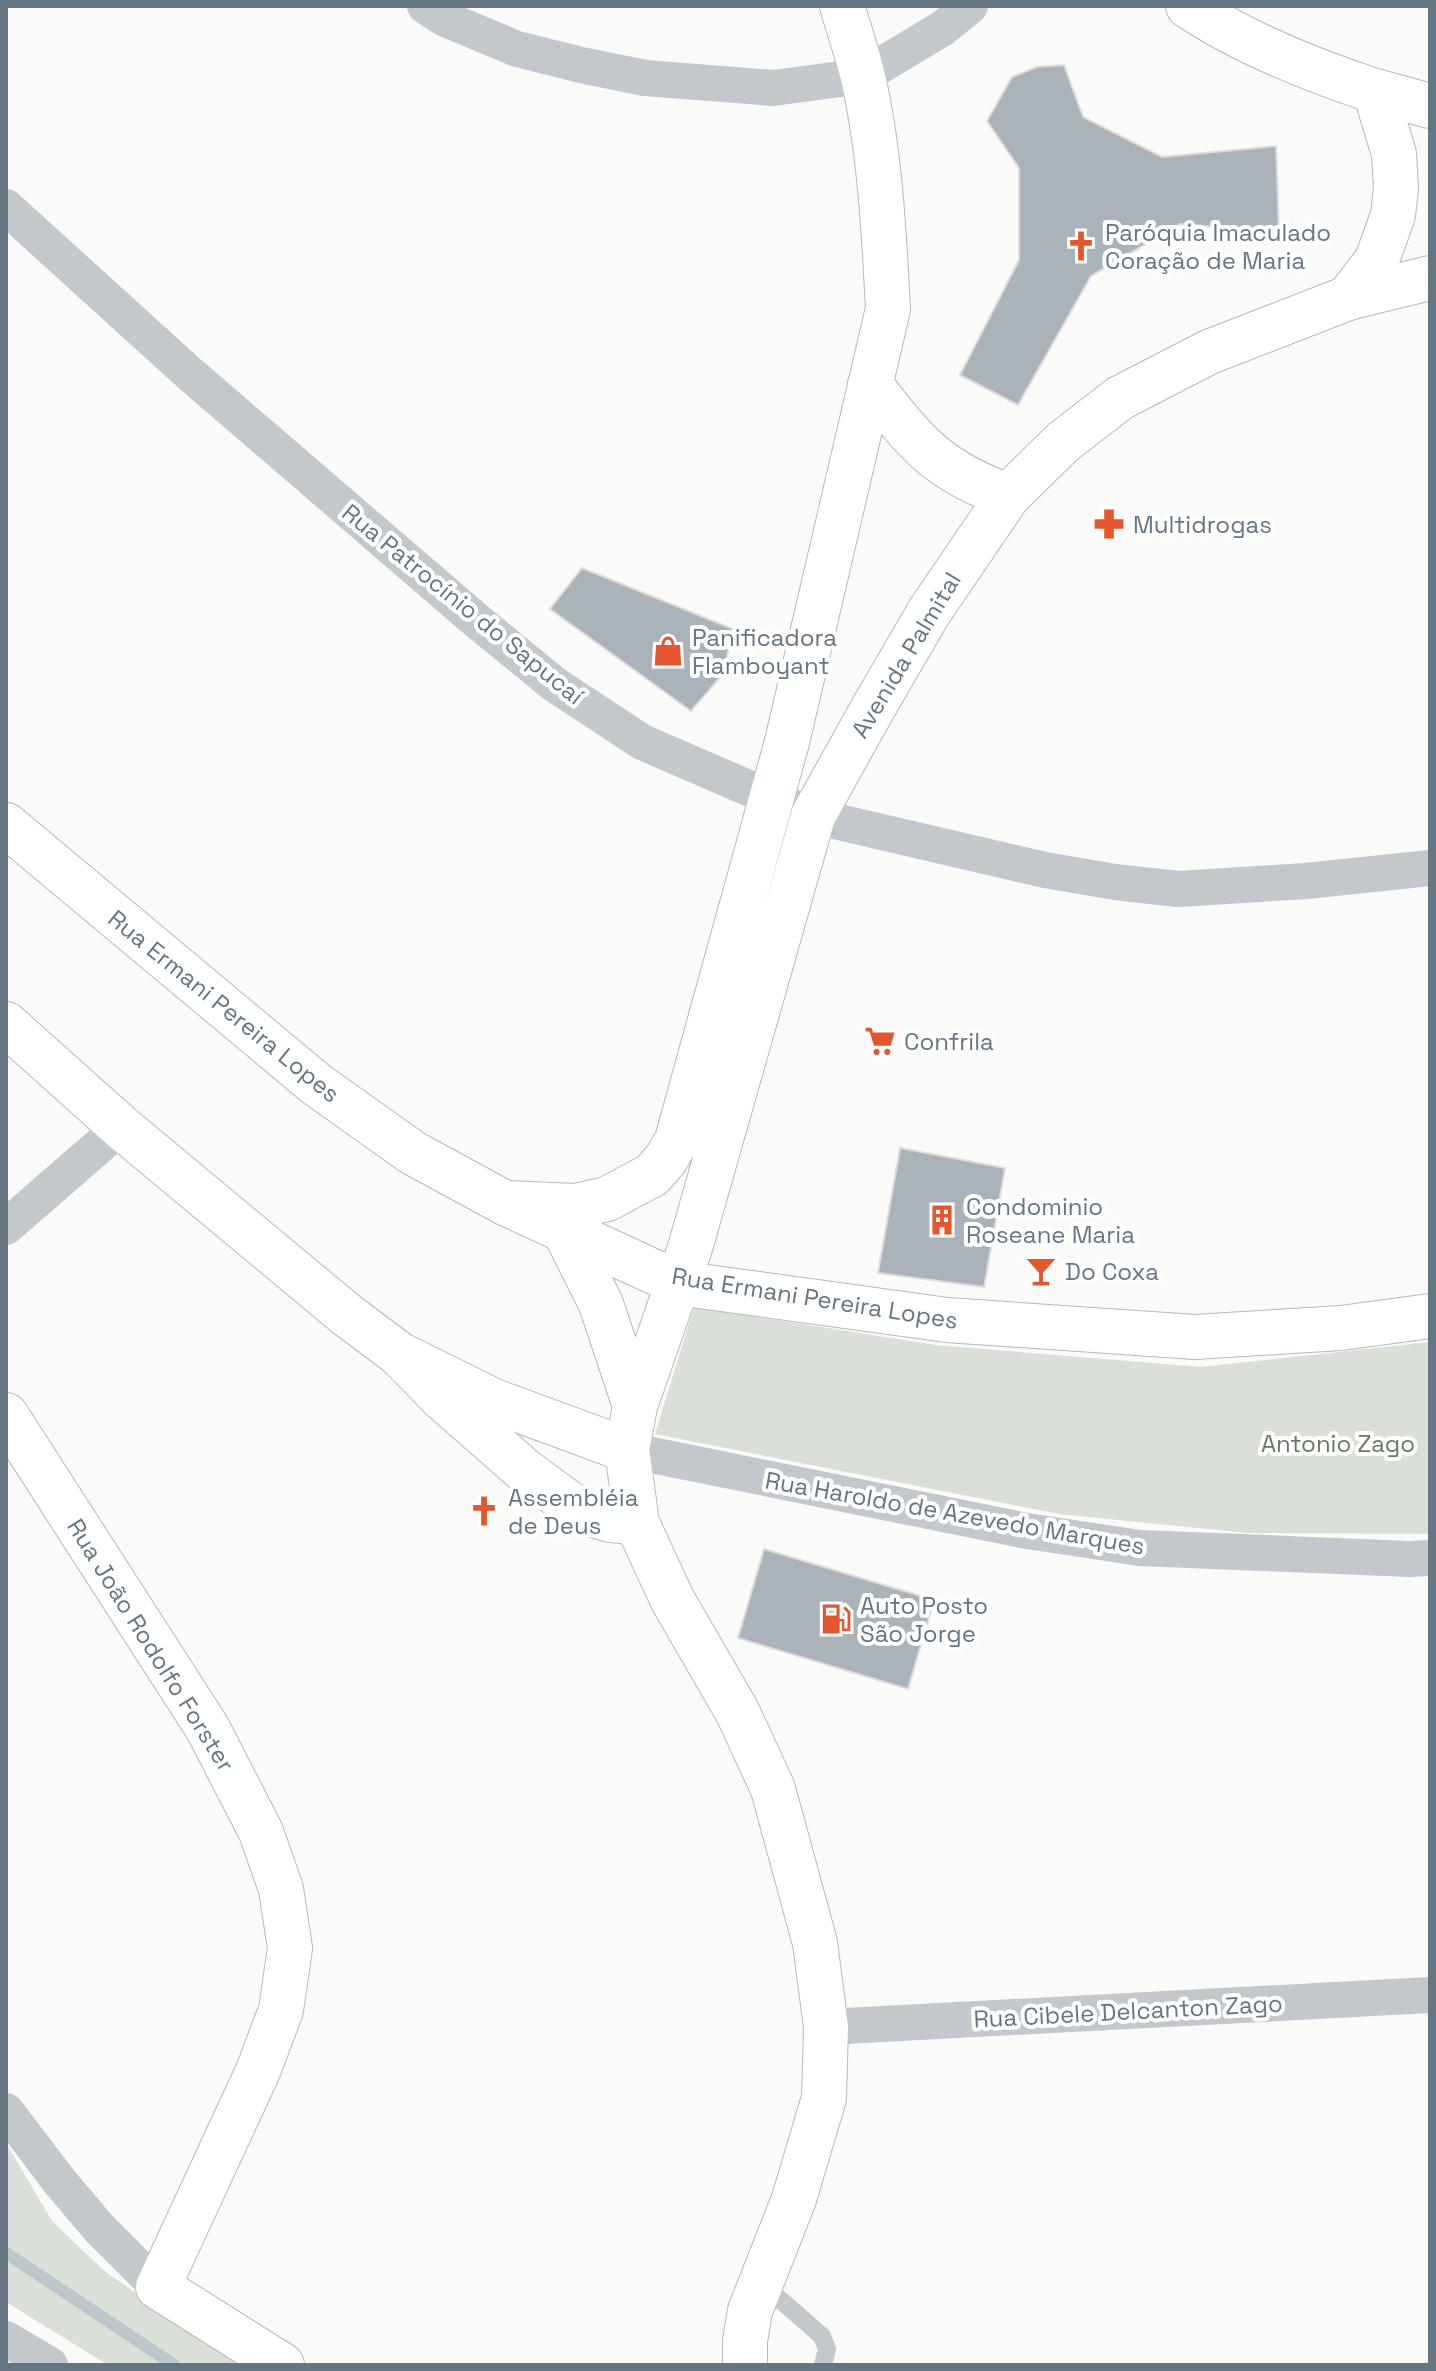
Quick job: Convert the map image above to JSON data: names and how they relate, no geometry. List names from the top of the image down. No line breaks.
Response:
{"streets":{"main road":["Avenida Palmital","Rua Ermani Pereira Lopes","Rua João Rodolfo Forster"],"street":["Rua Patrocínio do Sapucaí","Rua Haroldo de Azevedo Marques","Rua Cibele Delcanton Zago"]},"crossings":[["Rua Patrocínio do Sapucaí","Avenida Palmital"],["Avenida Palmital","Rua Ermani Pereira Lopes"],["Avenida Palmital","Rua Haroldo de Azevedo Marques"],["Avenida Palmital","Rua Cibele Delcanton Zago"]],"parks":["Antonio Zago"],"places":{"church":["Paróquia Imaculado Coração de Maria","Assembléia de Deus"],"pharmacy":["Multidrogas"],"shop":["Panificadora Flamboyant"],"supermarket":["Confrila"],"building":["Condominio Roseane Maria"],"bar":["Do Coxa"],"fuel station":["Auto Posto São Jorge"]}}
